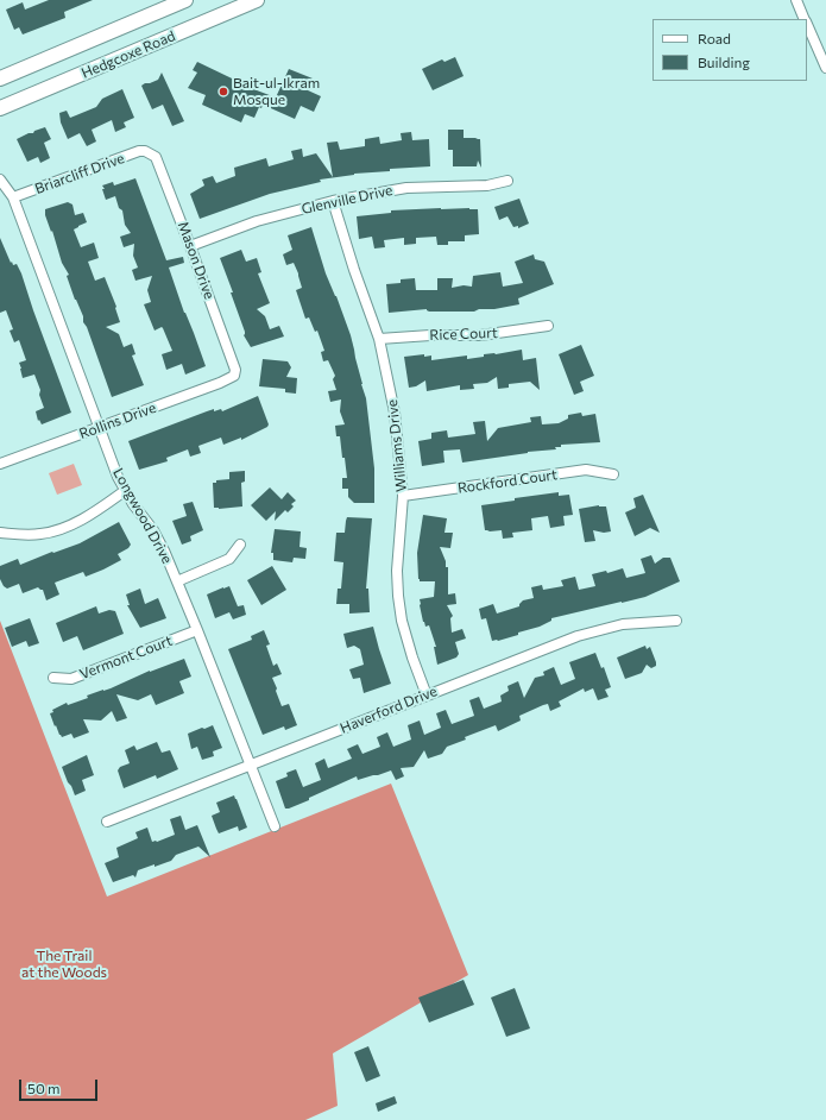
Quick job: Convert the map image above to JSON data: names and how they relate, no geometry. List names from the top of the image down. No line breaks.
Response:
{"streets":{"main road":["Hedgcoxe Road"],"street":["Briarcliff Drive","Glenville Drive","Mason Drive","Rice Court","Rollins Drive","Williams Drive","Rockford Court","Longwood Drive","Vermont Court","Haverford Drive"]},"crossings":[["Briarcliff Drive","Mason Drive"],["Briarcliff Drive","Longwood Drive"],["Glenville Drive","Mason Drive"],["Glenville Drive","Williams Drive"],["Mason Drive","Rollins Drive"],["Rice Court","Williams Drive"],["Rollins Drive","Longwood Drive"],["Williams Drive","Rockford Court"],["Williams Drive","Haverford Drive"],["Longwood Drive","Vermont Court"],["Longwood Drive","Haverford Drive"]],"parks":["The Trail at the Woods"],"places":["Bait-ul-Ikram Mosque"],"legend":["Road","Building"],"scale_bar":"50 m"}
